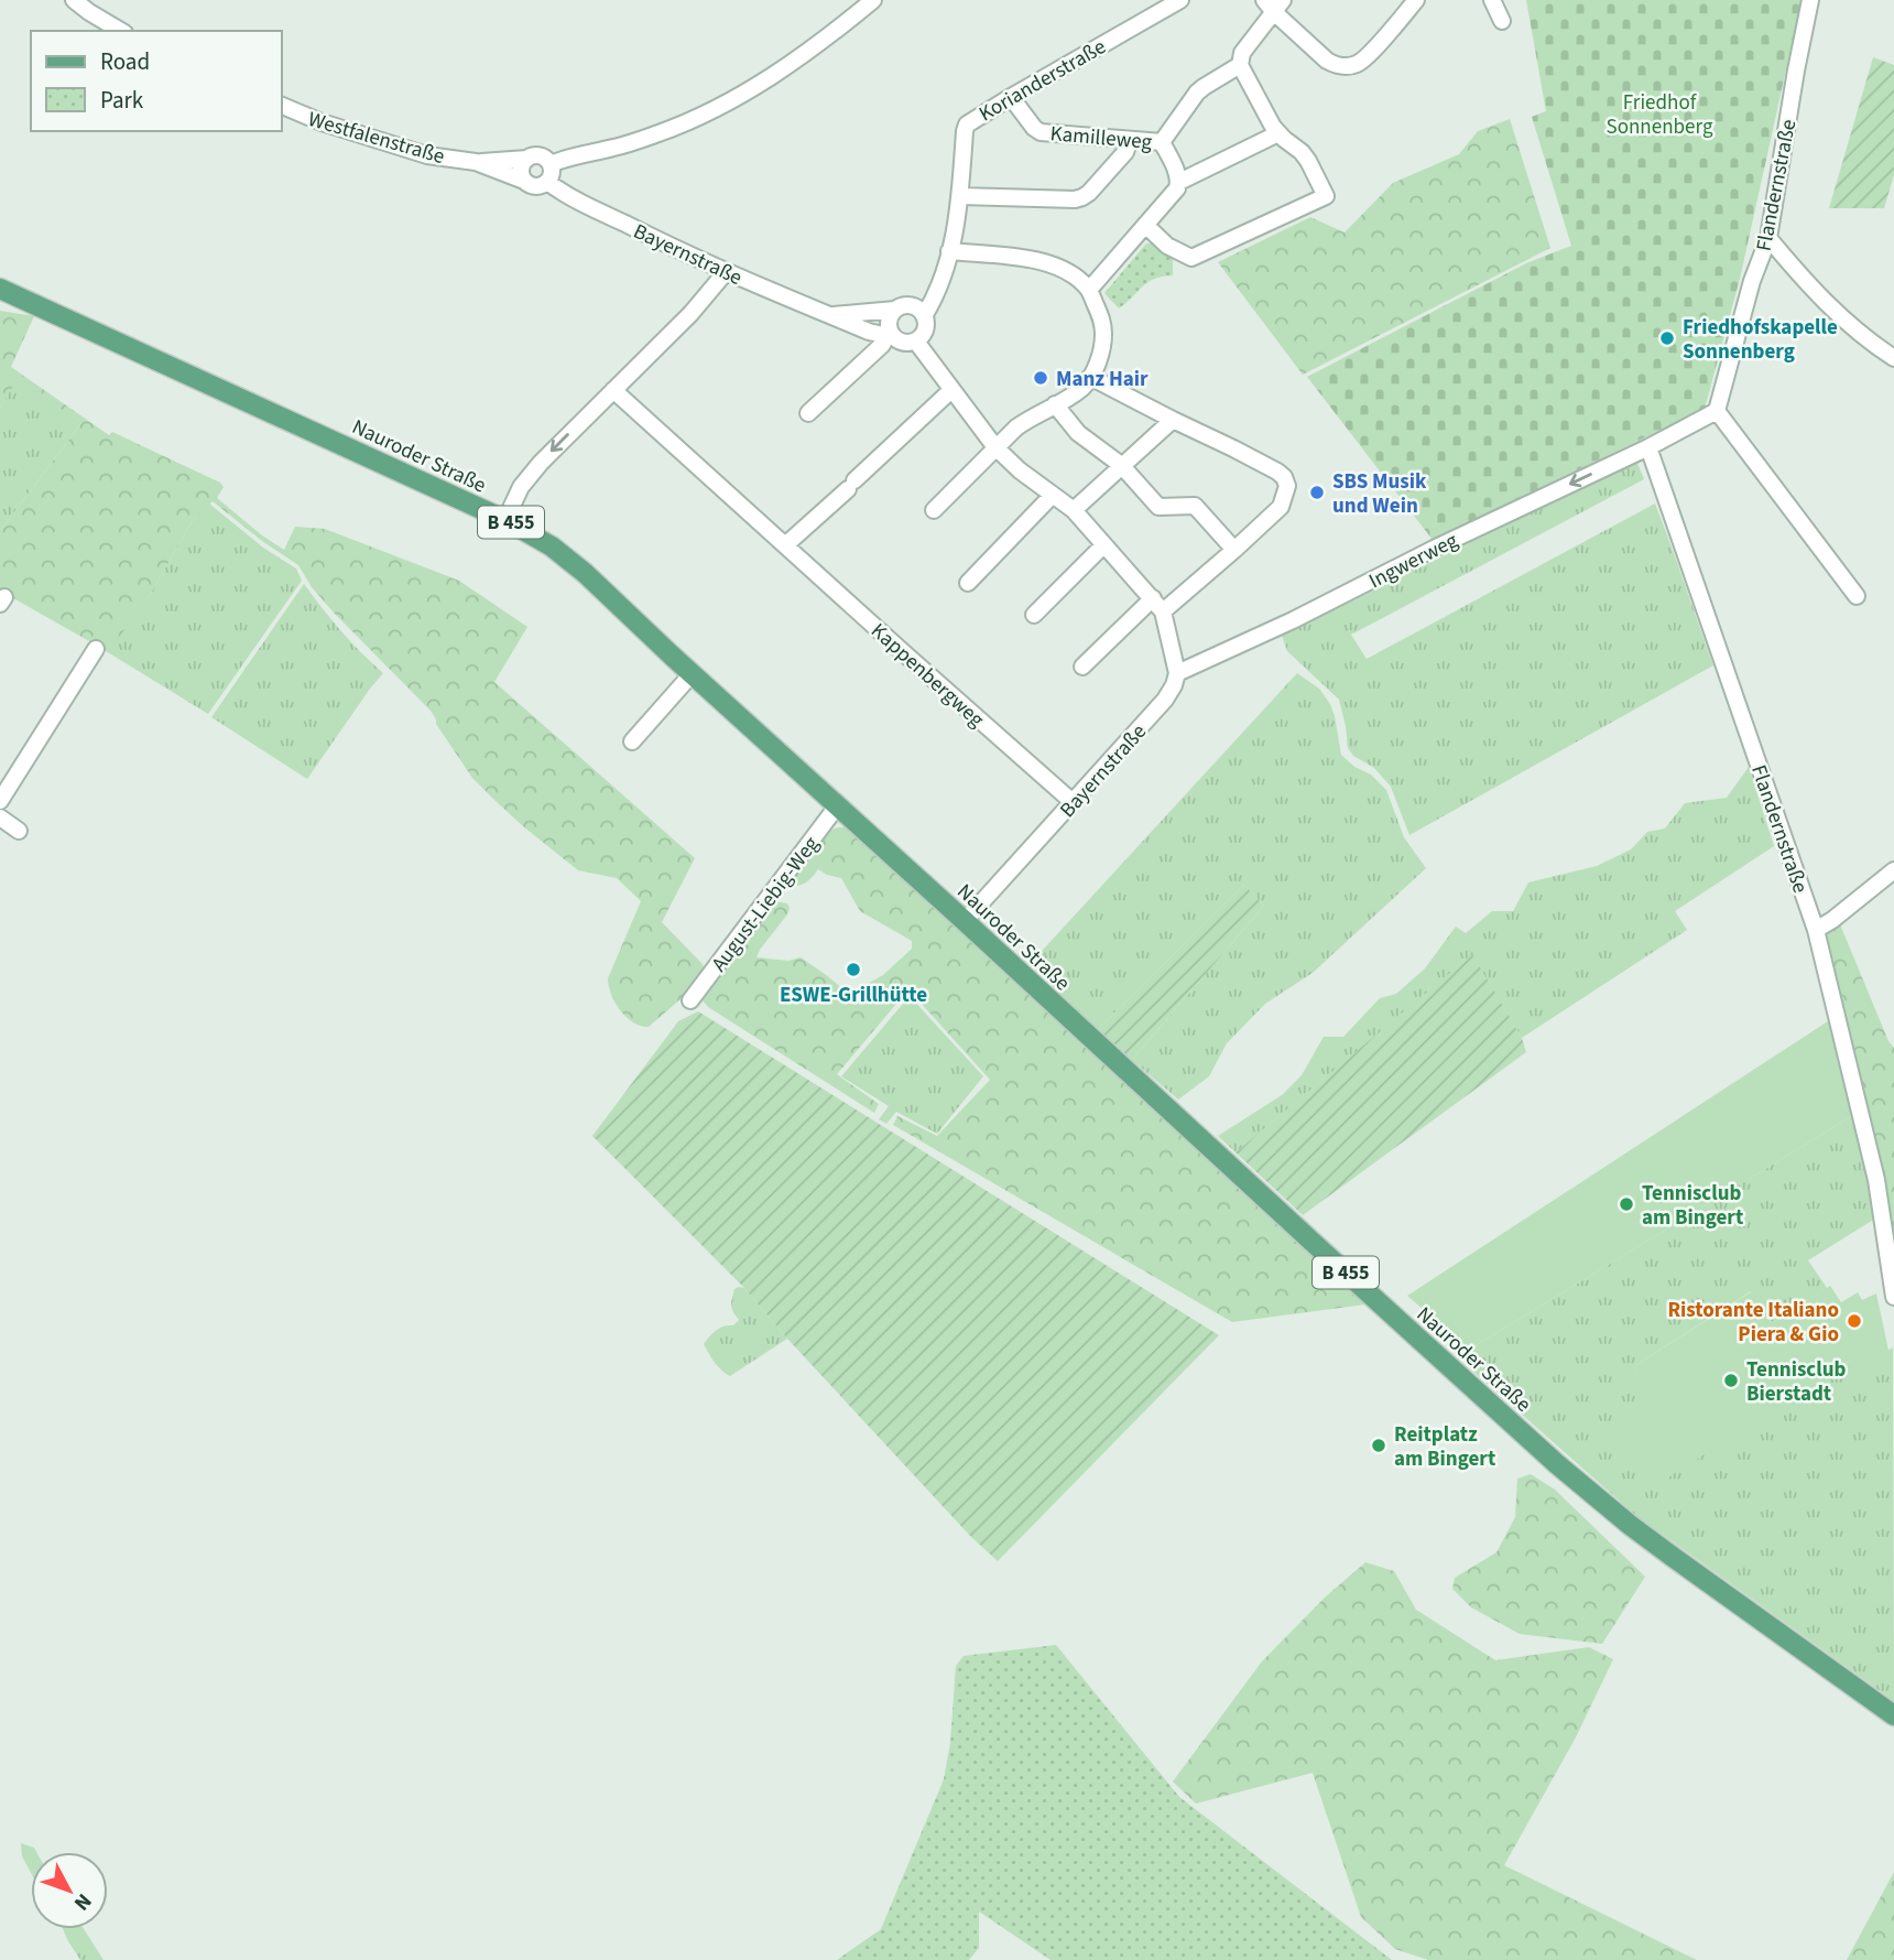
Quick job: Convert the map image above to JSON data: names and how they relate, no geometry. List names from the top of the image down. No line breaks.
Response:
{"streets":{"main road":["Nauroder Straße","B 455"],"street":["Korianderstraße","Westfalenstraße","Kamilleweg","Flandernstraße","Bayernstraße","Ingwerweg","Kappenbergweg","August-Liebig-Weg"]},"crossings":[["Korianderstraße","Kamilleweg"],["Korianderstraße","Bayernstraße"],["Westfalenstraße","Bayernstraße"],["Flandernstraße","Ingwerweg"],["Bayernstraße","Nauroder Straße"],["Bayernstraße","Ingwerweg"],["Bayernstraße","Kappenbergweg"],["Nauroder Straße","August-Liebig-Weg"]],"one_way":["Ingwerweg"],"parks":["Friedhof Sonnenberg"],"places":["Friedhofskapelle Sonnenberg","Manz Hair","SBS Musik und Wein","ESWE-Grillhütte","Tennisclub am Bingert","Ristorante Italiano Piera & Gio","Tennisclub Bierstadt","Reitplatz am Bingert"],"legend":["Road","Park"],"north":"bottom right"}
